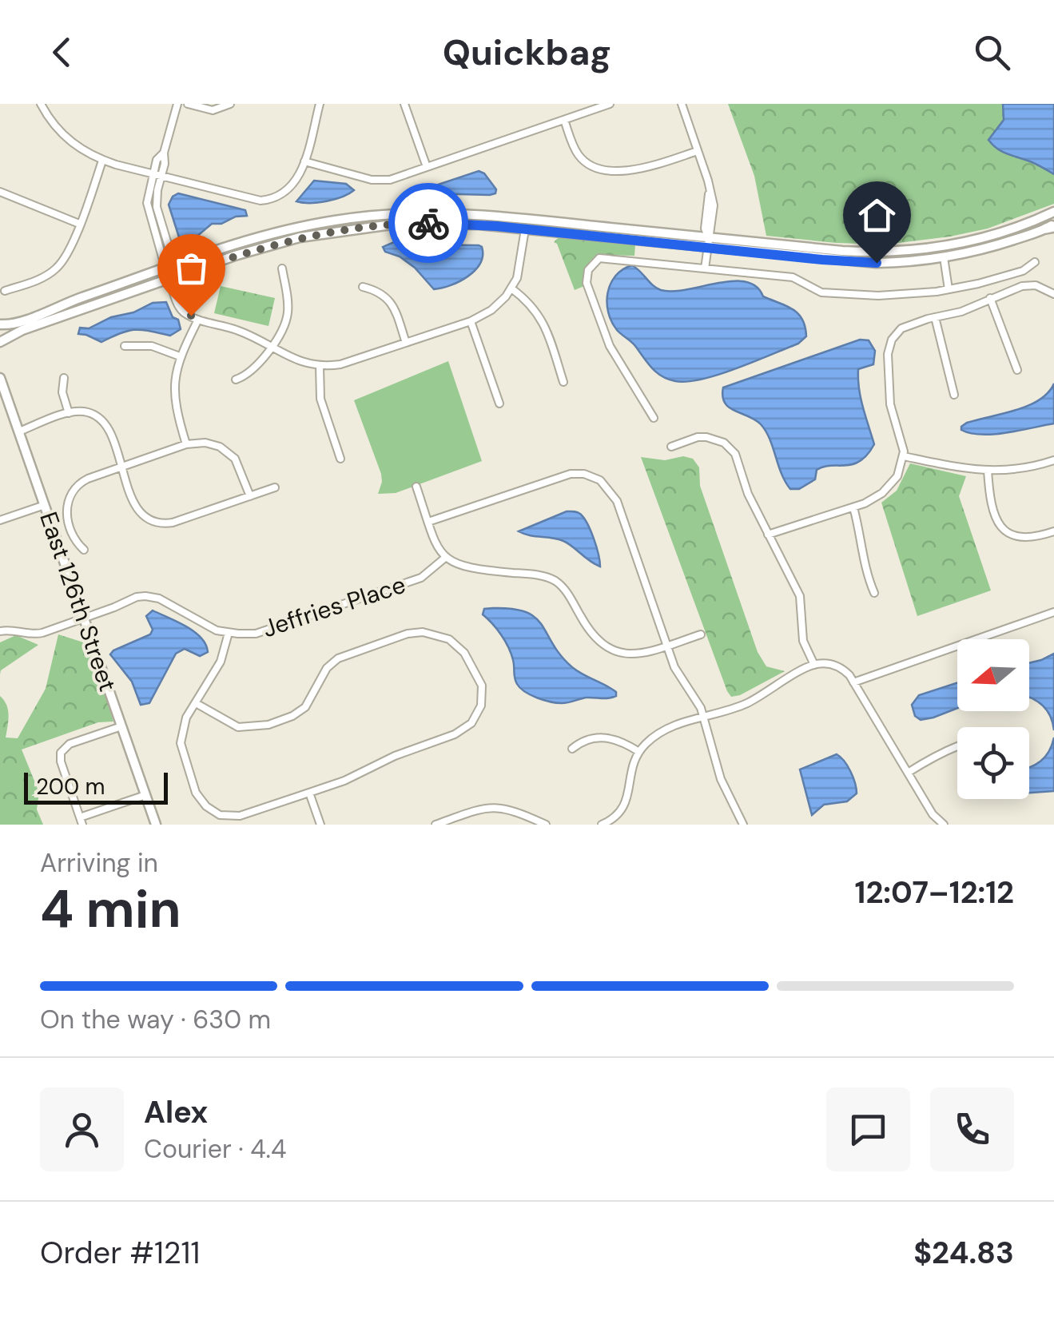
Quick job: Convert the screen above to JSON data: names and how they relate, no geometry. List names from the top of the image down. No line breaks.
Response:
{"streets":{"main road":["East 126th Street"],"street":["Jeffries Place"]},"crossings":[["East 126th Street","Jeffries Place"]],"scale_bar":"200 m","north":"left","page":{"header":"Quickbag","scale":"200 m","heading":["4 min","Arriving in","12:07–12:12"],"panel":["Alex","Courier · 4.4","Order #1211","$24.83"],"bar":"On the way · 630 m"}}
